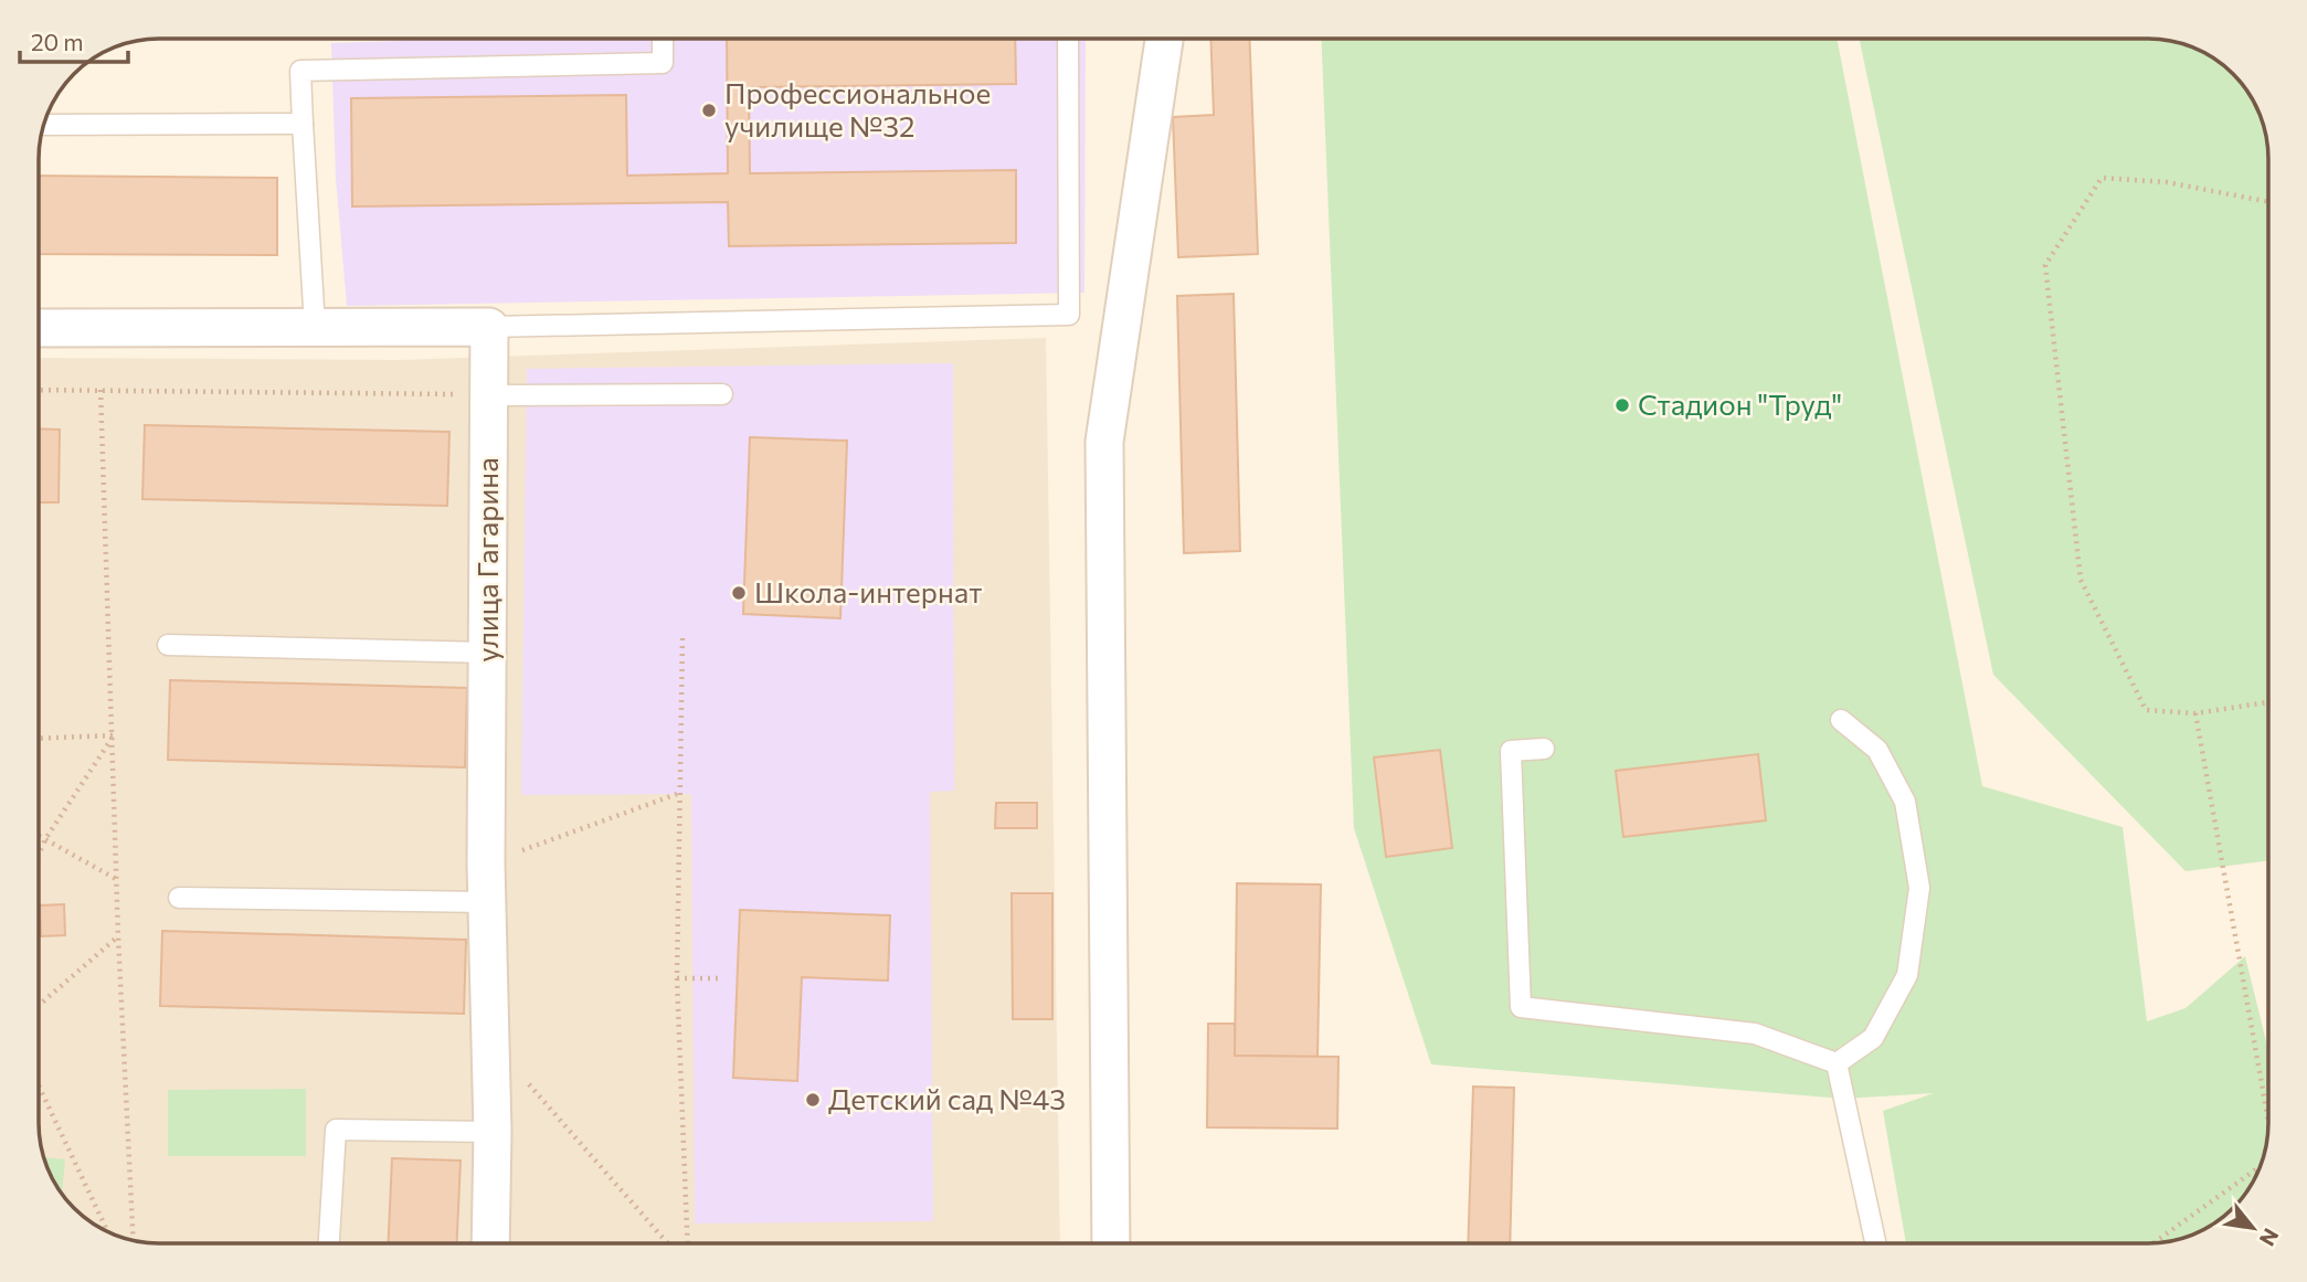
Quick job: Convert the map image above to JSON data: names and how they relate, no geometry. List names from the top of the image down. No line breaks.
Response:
{"streets":{"street":["улица Гагарина"]},"places":["Профессиональное училище №32","Стадион \"Труд\"","Школа-интернат","Детский сад №43"],"scale_bar":"20 m","north":"bottom right"}
